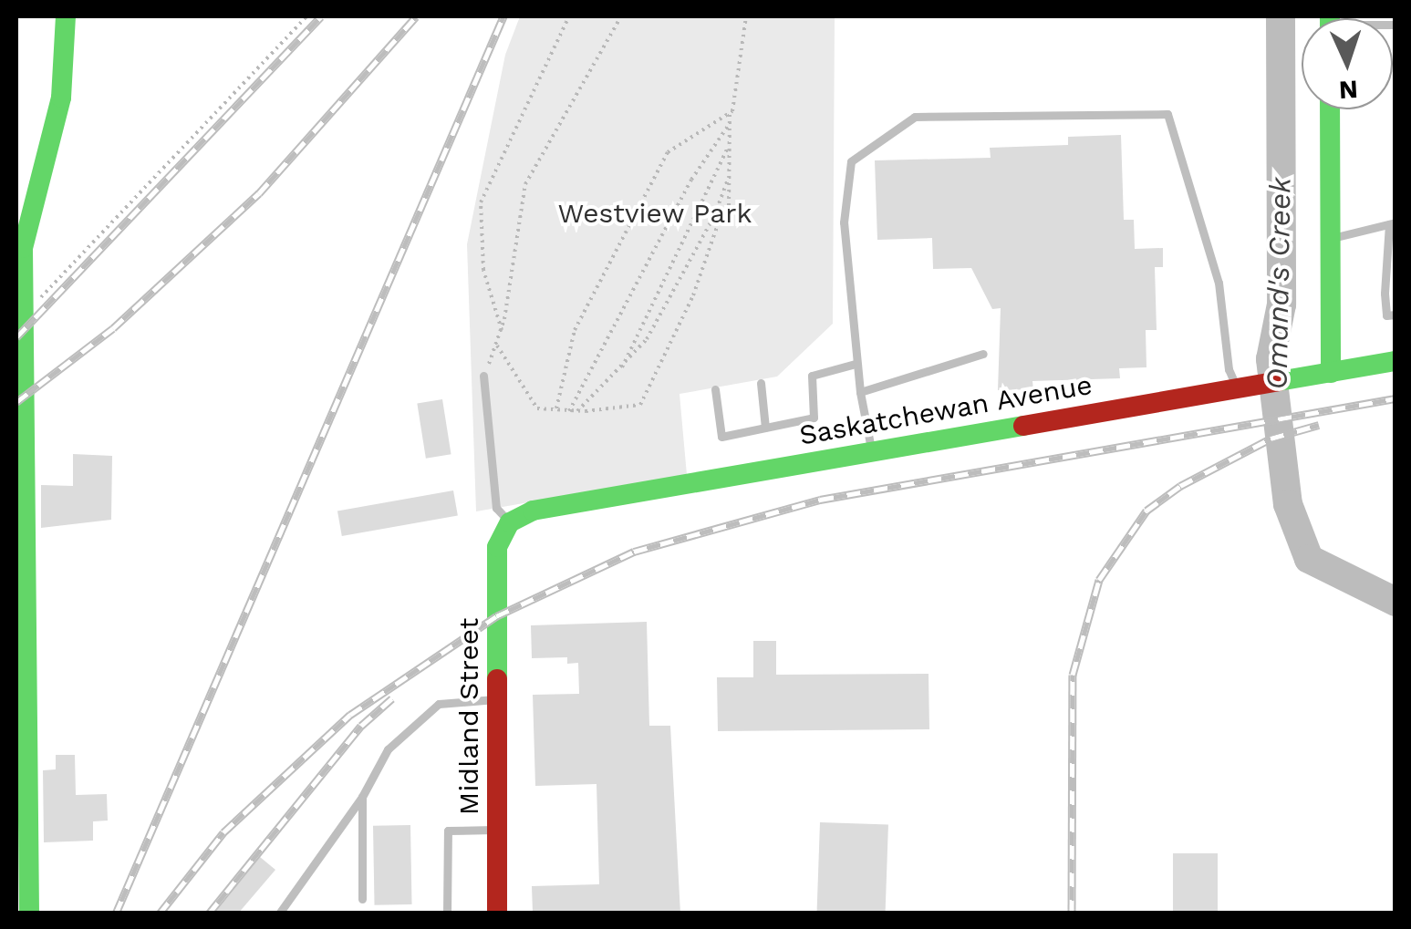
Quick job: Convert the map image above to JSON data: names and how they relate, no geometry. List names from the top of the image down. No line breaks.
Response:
{"streets":{"street":["Saskatchewan Avenue","Midland Street"]},"crossings":[["Saskatchewan Avenue","Midland Street"]],"water":["Omand's Creek"],"parks":["Westview Park"],"north":"bottom"}
